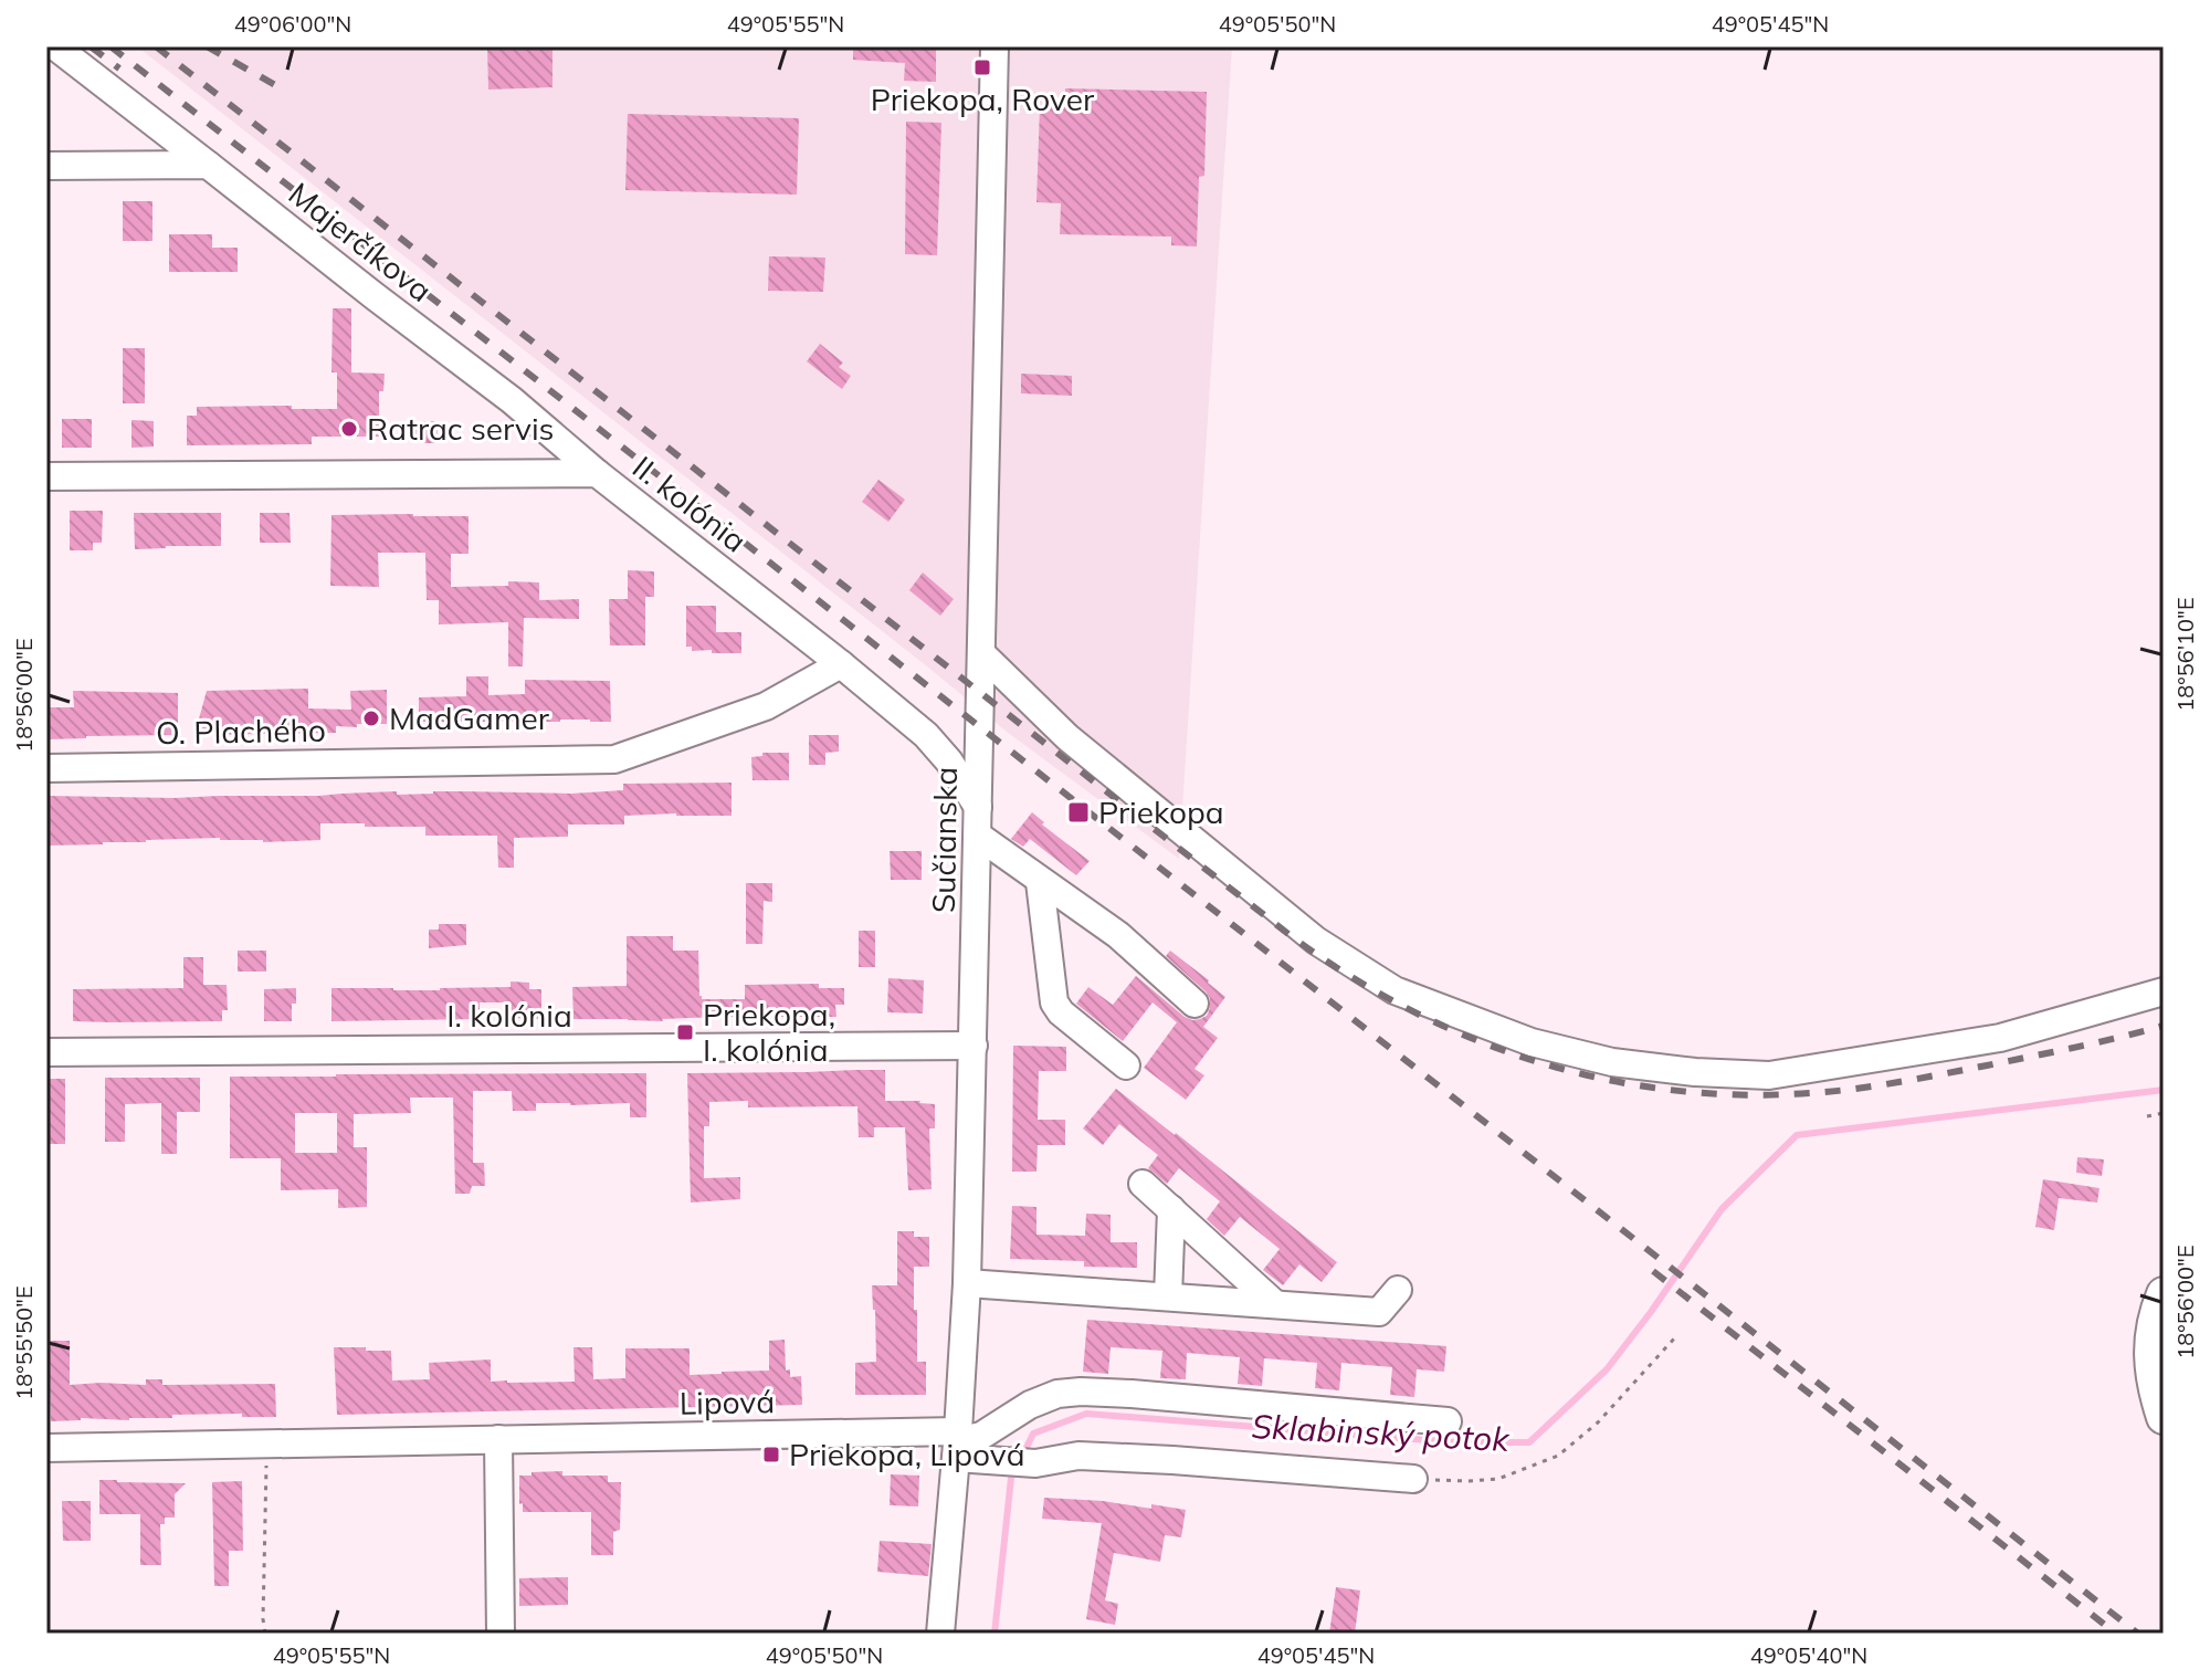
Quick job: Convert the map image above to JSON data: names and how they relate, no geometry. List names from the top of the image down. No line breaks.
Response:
{"streets":{"street":["Majerčíkova","II. kolónia","O. Plachého","Sučianska","I. kolónia","Lipová"]},"crossings":[["Majerčíkova","II. kolónia"],["II. kolónia","O. Plachého"],["II. kolónia","Sučianska"],["Sučianska","I. kolónia"],["Sučianska","Lipová"]],"water":["Sklabinský potok"],"places":{"transit":["Priekopa, Rover","Priekopa","Priekopa, I. kolónia","Priekopa, Lipová"],"other":["Ratrac servis","MadGamer"]},"coordinates":["49°06'00\"N","49°05'55\"N","49°05'50\"N","49°05'45\"N","18°56'10\"E","18°56'00\"E","18°55'50\"E","49°05'40\"N"]}
